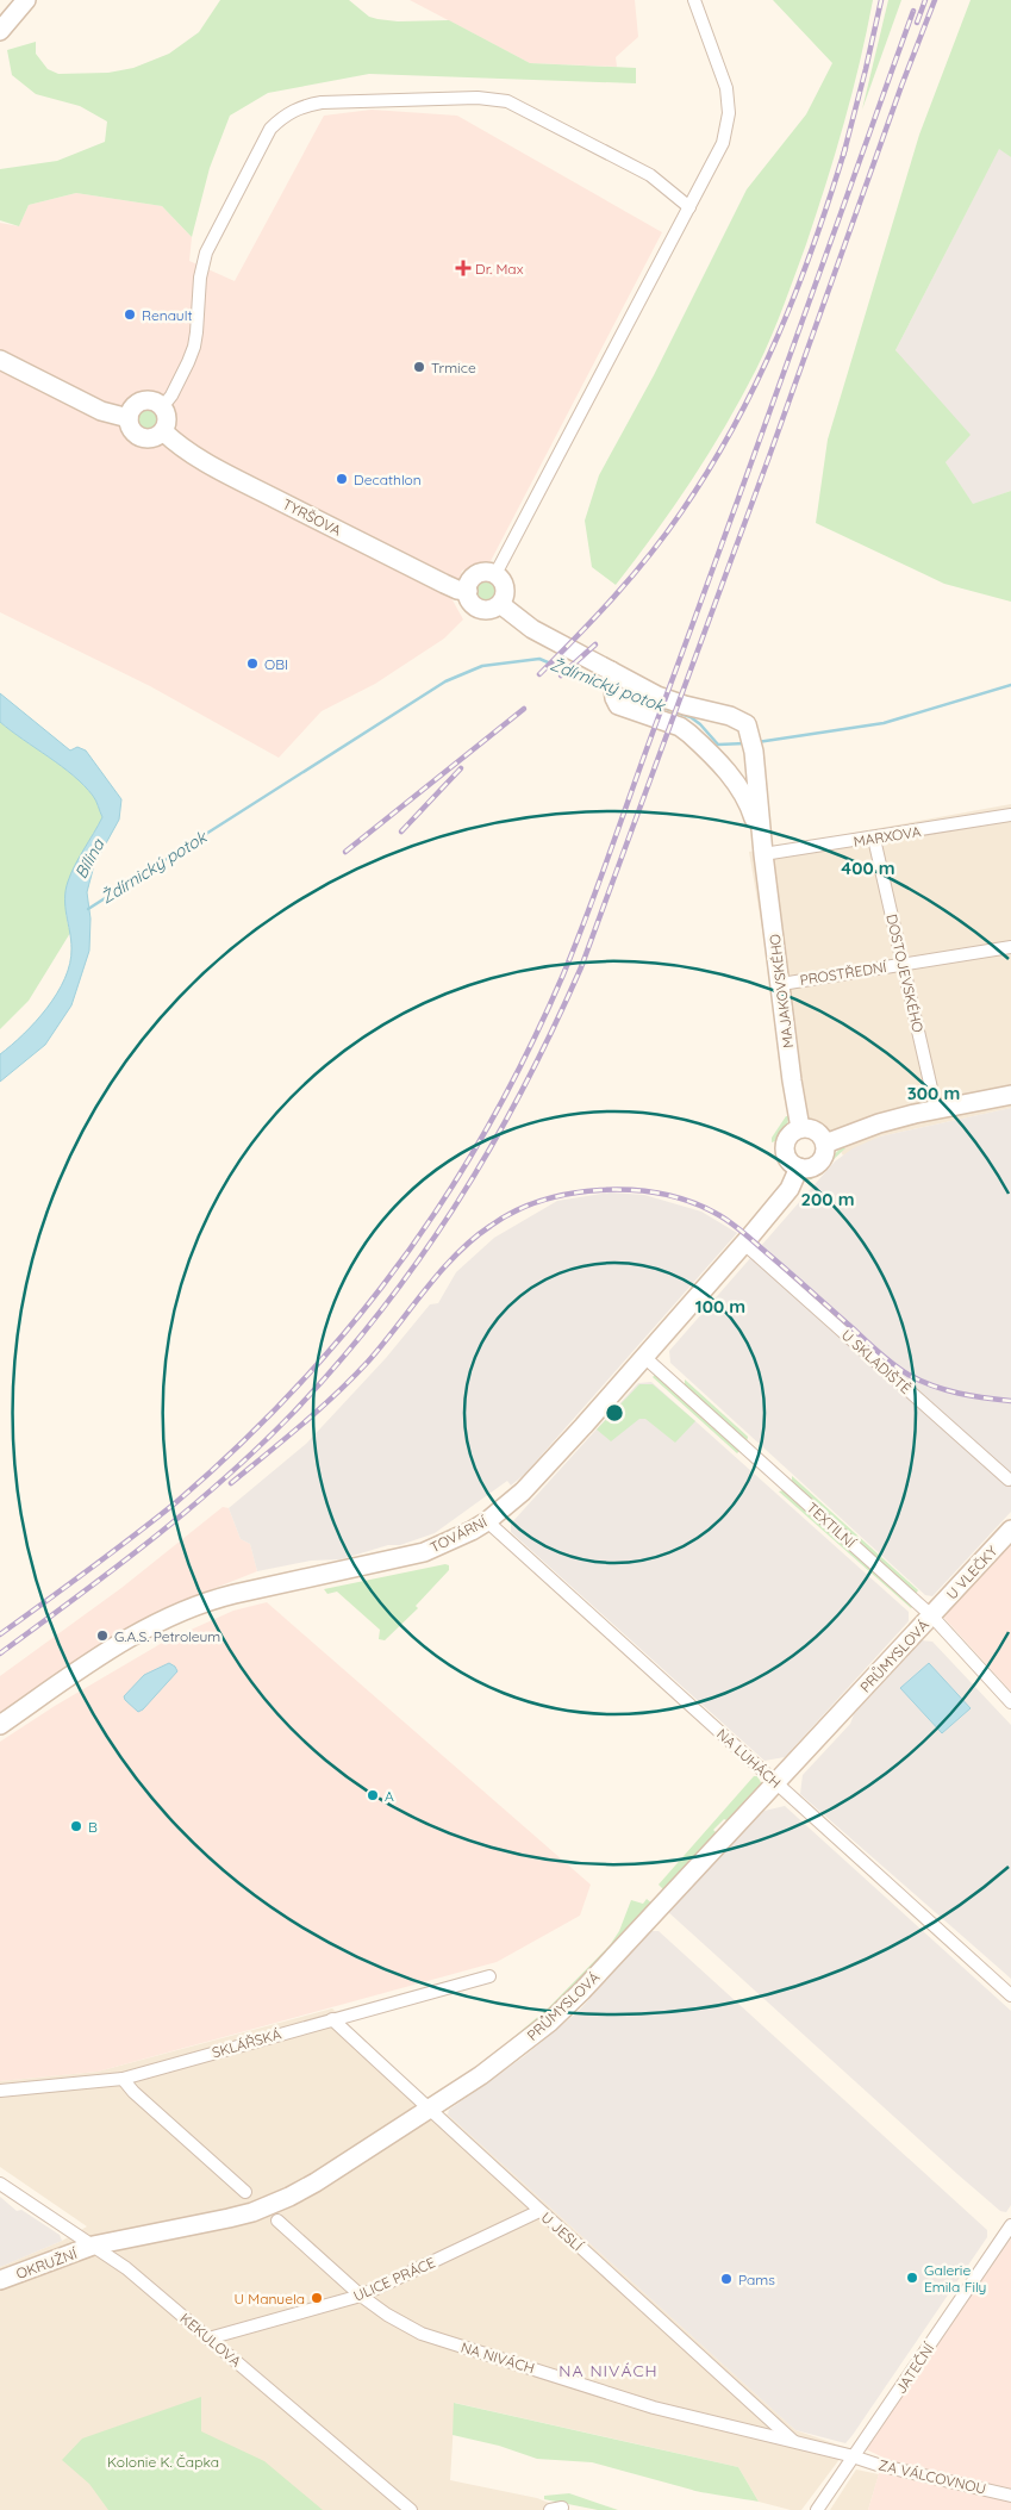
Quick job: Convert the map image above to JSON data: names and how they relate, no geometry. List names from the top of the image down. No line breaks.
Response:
{"streets":{"street":["TYRŠOVA","MARXOVA","PROSTŘEDNÍ","DOSTOJEVSKÉHO","MAJAKOVSKÉHO","U SKLADIŠTĚ","TEXTILNÍ","TOVÁRNÍ","U VLEČKY","PRŮMYSLOVÁ","NA LUHÁCH","SKLÁŘSKÁ","U JESLÍ","OKRUŽNÍ","ULICE PRÁCE","KEKULOVA","NA NIVÁCH","JATEČNÍ","ZA VÁLCOVNOU"]},"crossings":[["MARXOVA","DOSTOJEVSKÉHO"],["MARXOVA","MAJAKOVSKÉHO"],["PROSTŘEDNÍ","DOSTOJEVSKÉHO"],["PROSTŘEDNÍ","MAJAKOVSKÉHO"],["MAJAKOVSKÉHO","TOVÁRNÍ"],["U SKLADIŠTĚ","TOVÁRNÍ"],["TEXTILNÍ","TOVÁRNÍ"],["TEXTILNÍ","U VLEČKY"],["TEXTILNÍ","PRŮMYSLOVÁ"],["TOVÁRNÍ","NA LUHÁCH"],["U VLEČKY","PRŮMYSLOVÁ"],["PRŮMYSLOVÁ","NA LUHÁCH"],["PRŮMYSLOVÁ","U JESLÍ"],["PRŮMYSLOVÁ","OKRUŽNÍ"],["PRŮMYSLOVÁ","KEKULOVA"],["SKLÁŘSKÁ","U JESLÍ"],["U JESLÍ","ULICE PRÁCE"],["U JESLÍ","NA NIVÁCH"],["OKRUŽNÍ","KEKULOVA"],["ULICE PRÁCE","KEKULOVA"],["ULICE PRÁCE","NA NIVÁCH"],["NA NIVÁCH","JATEČNÍ"],["NA NIVÁCH","ZA VÁLCOVNOU"],["JATEČNÍ","ZA VÁLCOVNOU"]],"districts":["NA NIVÁCH"],"water":["Ždírnický potok","Bílina"],"parks":["Kolonie K. Čapka"],"places":{"health":["Dr. Max"],"other":["Renault","Trmice","Decathlon","OBI","G.A.S. Petroleum","A","B","Galerie Emila Fily","Pams","U Manuela"]},"rings":["400 m","300 m","200 m","100 m"]}
